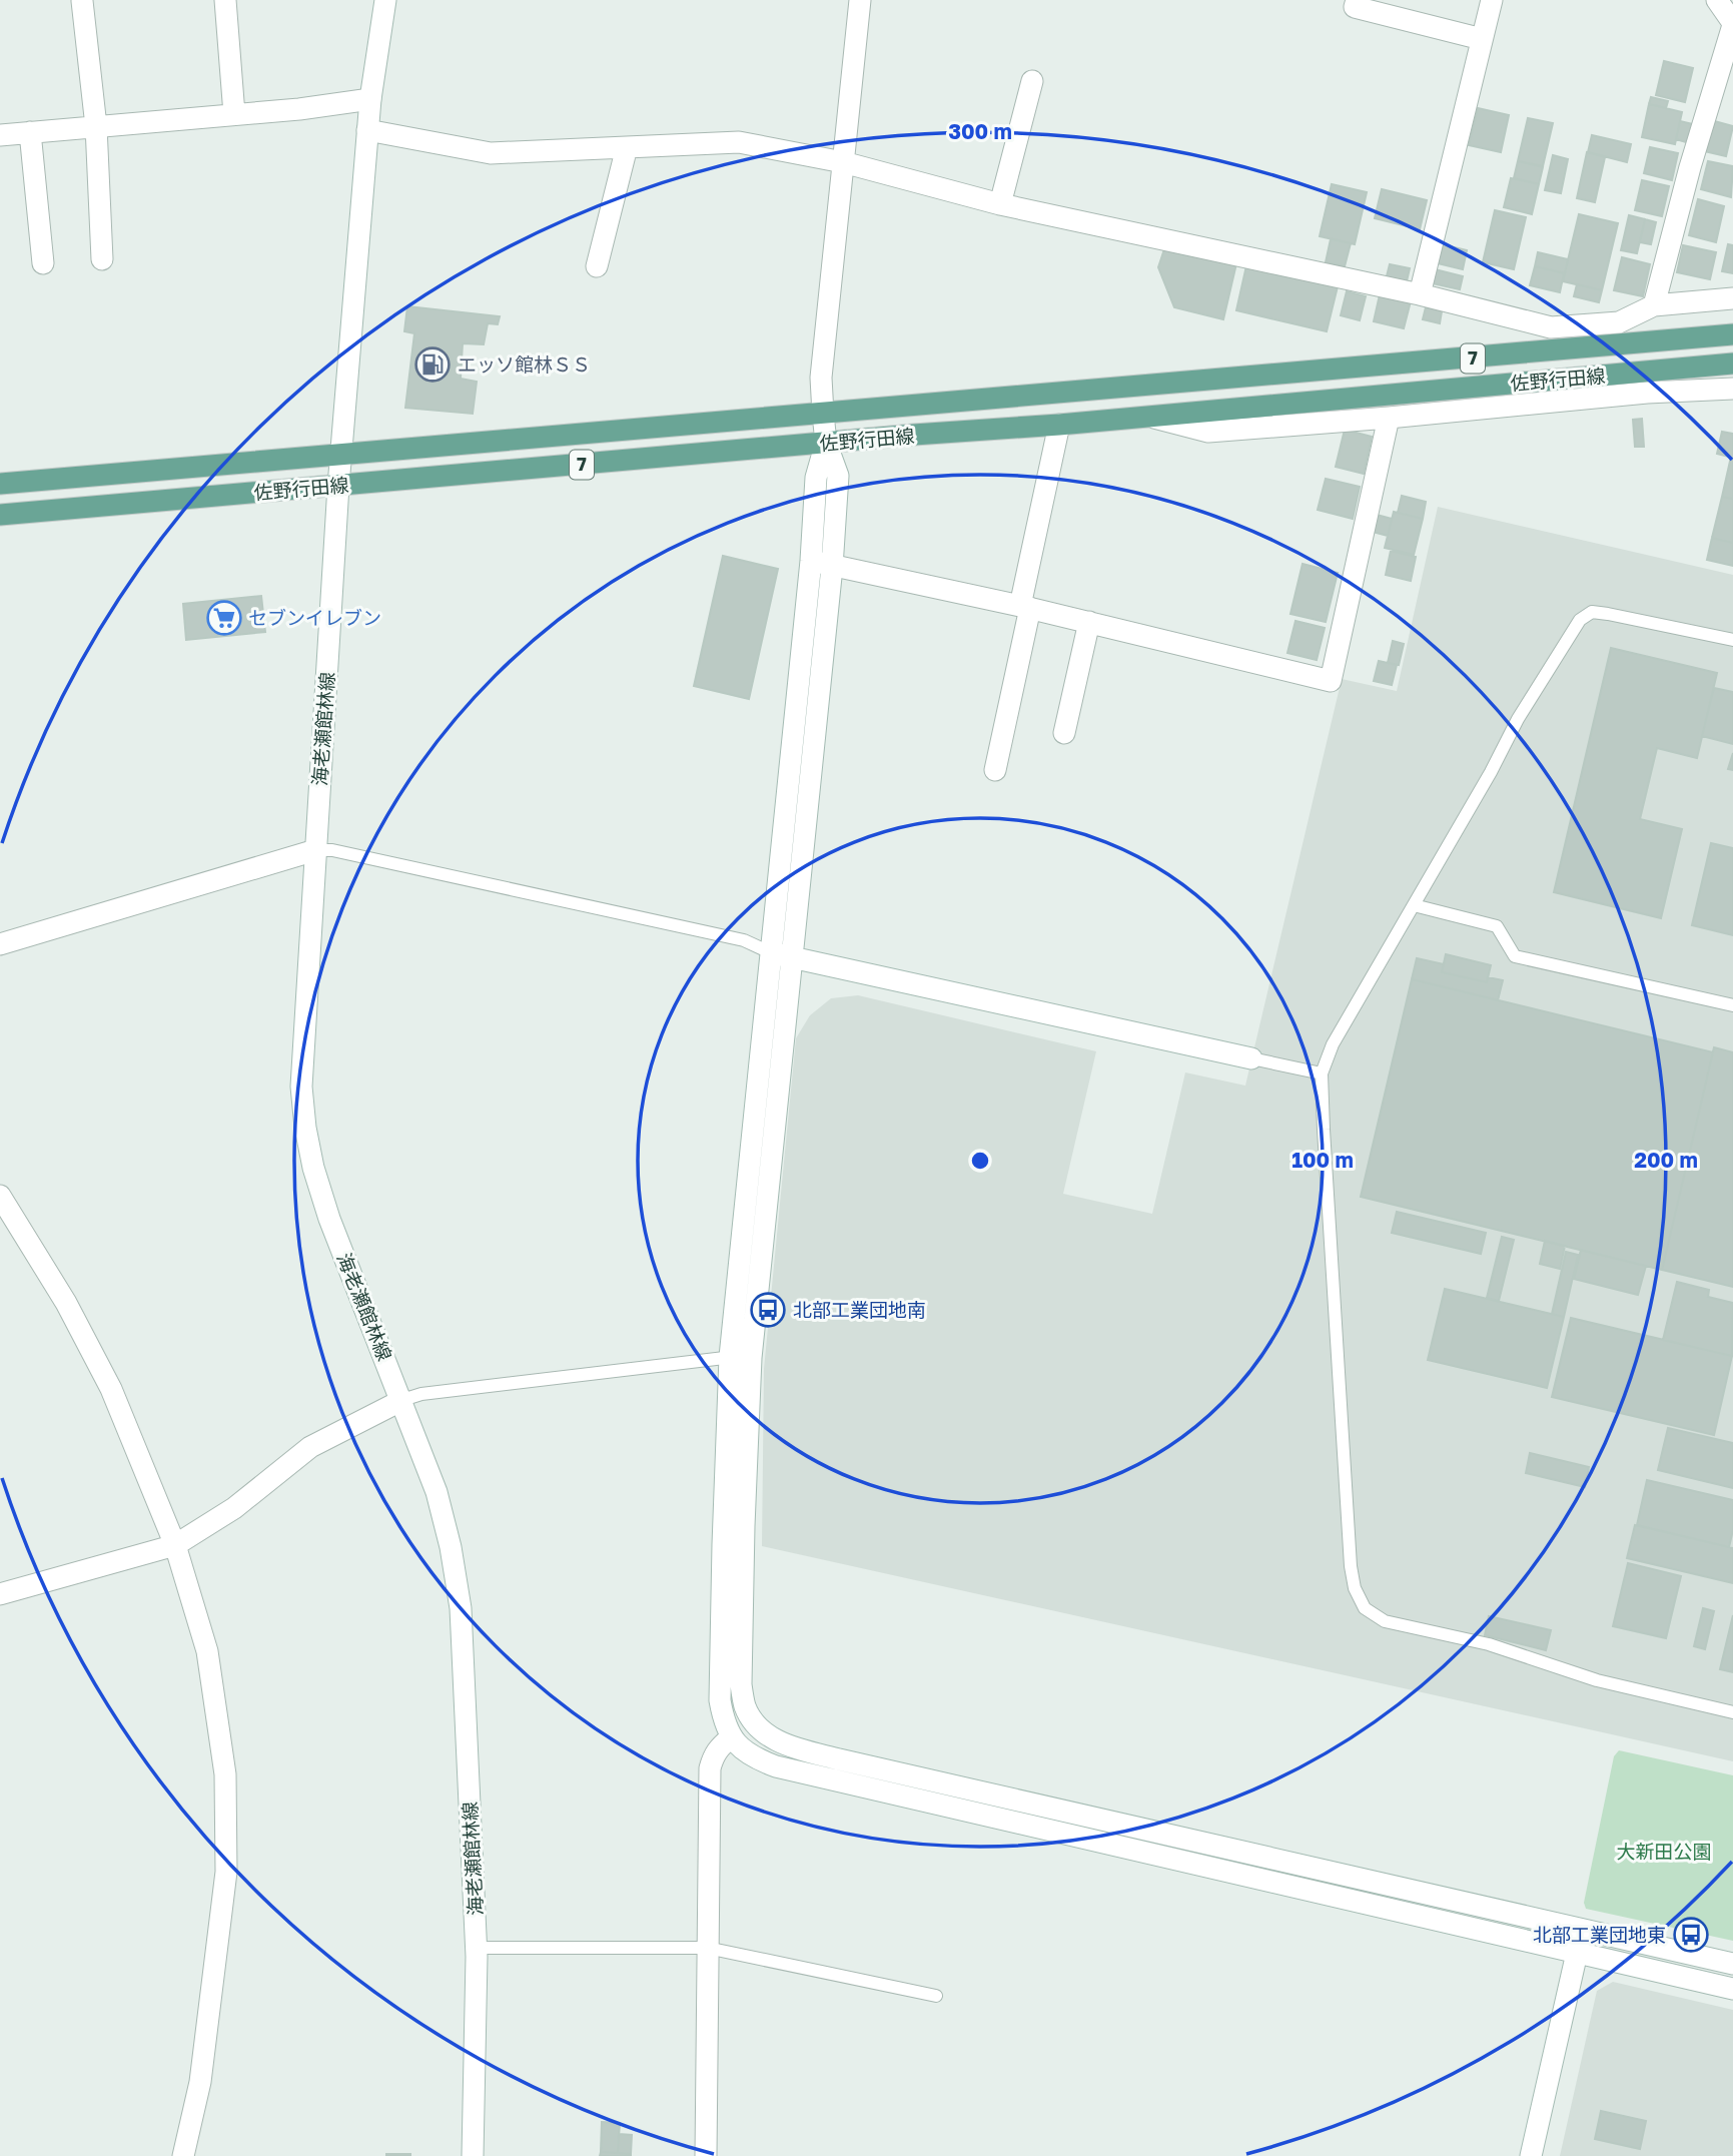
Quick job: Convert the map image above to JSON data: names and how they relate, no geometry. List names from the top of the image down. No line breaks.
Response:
{"streets":{"main road":["7","佐野行田線"],"street":["海老瀬館林線"]},"crossings":[["佐野行田線","海老瀬館林線"]],"parks":["大新田公園"],"places":{"fuel station":["エッソ館林ＳＳ"],"supermarket":["セブンイレブン"],"bus stop":["北部工業団地南","北部工業団地東"]},"rings":["300 m","100 m","200 m"]}
